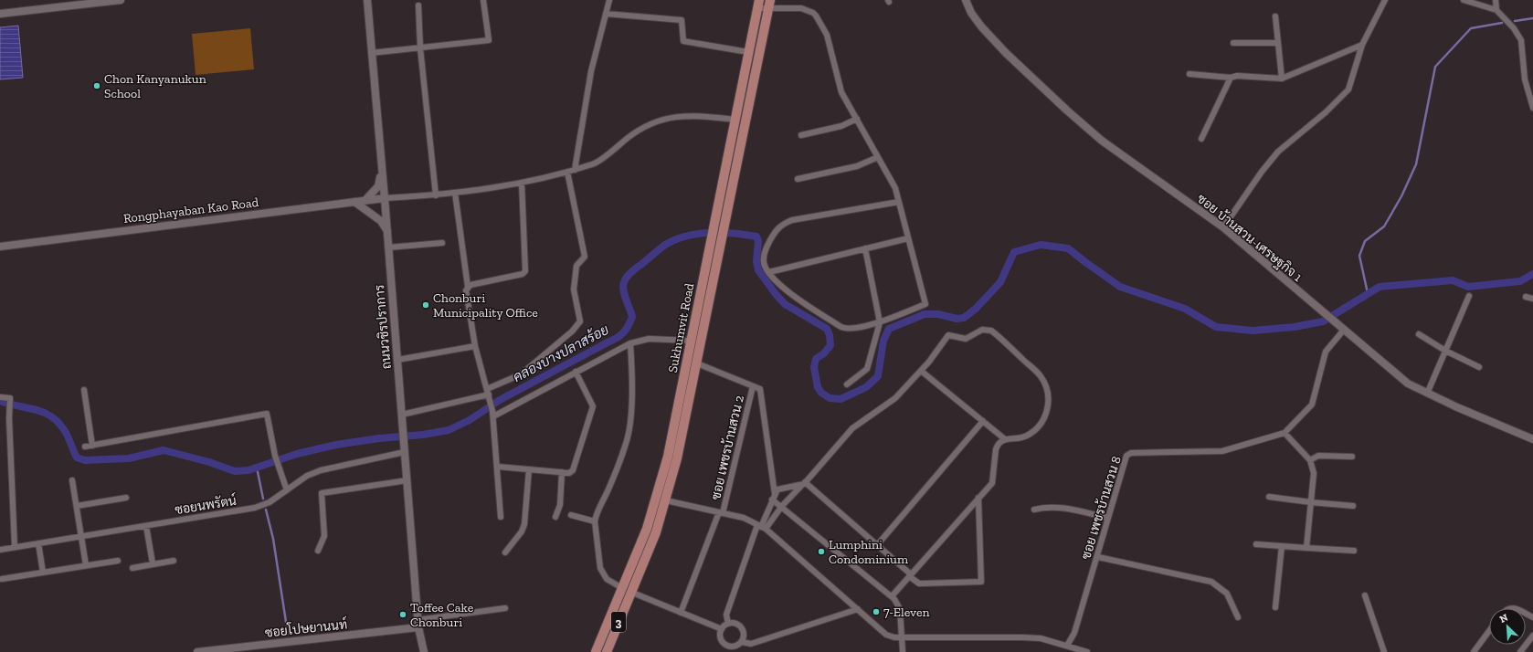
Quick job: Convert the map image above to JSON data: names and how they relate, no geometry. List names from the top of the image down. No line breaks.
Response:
{"streets":{"main road":["Sukhumvit Road","3"],"street":["Rongphayaban Kao Road","ซอย บ้านสวน-เศรษฐกิจ 1","ถนนวชิรปราการ","ซอย เพชรบ้านสวน 2","ซอยนพรัตน์","ซอย เพชรบ้านสวน 8","ซอยโปษยานนท์"]},"crossings":[["Rongphayaban Kao Road","ถนนวชิรปราการ"],["ซอย บ้านสวน-เศรษฐกิจ 1","ซอย เพชรบ้านสวน 8"],["ถนนวชิรปราการ","ซอยนพรัตน์"],["ถนนวชิรปราการ","ซอยโปษยานนท์"]],"water":["คลองบางปลาสร้อย"],"places":["Chon Kanyanukun School","Chonburi Municipality Office","Lumphini Condominium","7-Eleven","Toffee Cake Chonburi"],"north":"top left"}
